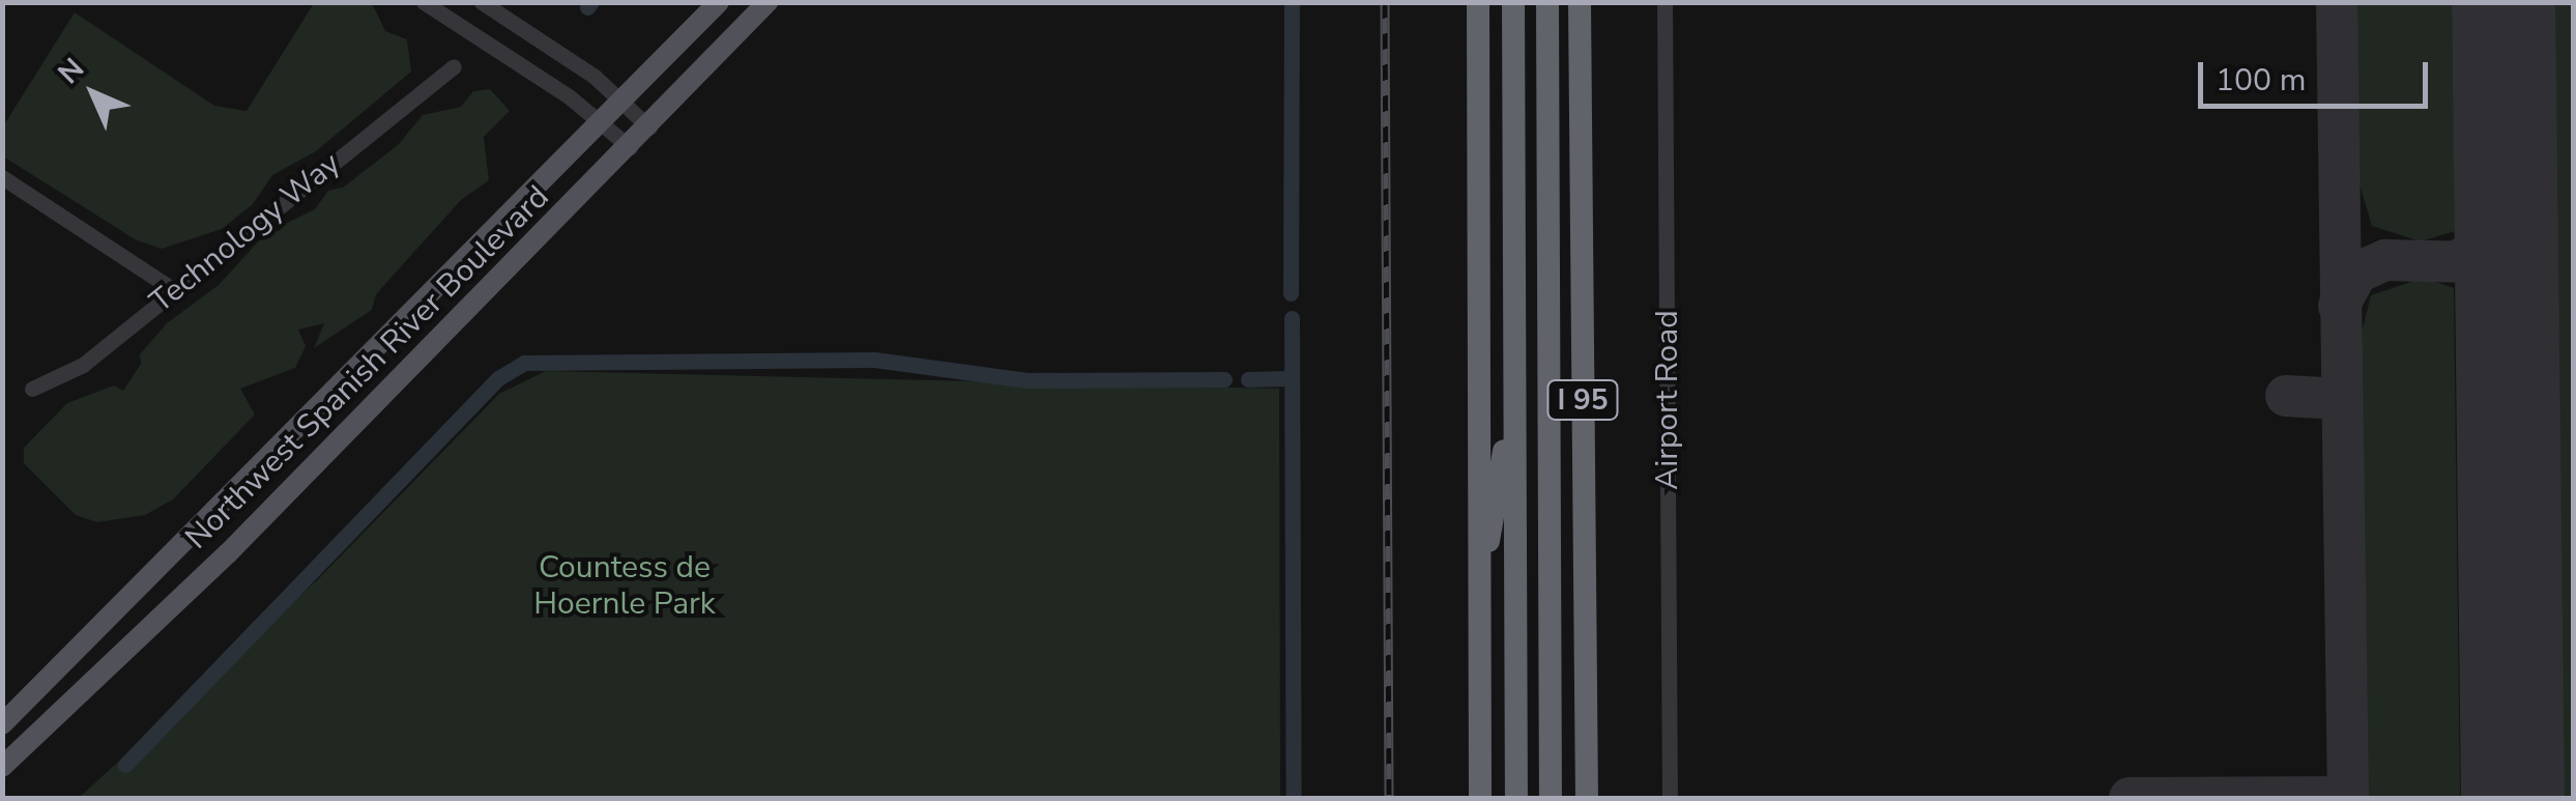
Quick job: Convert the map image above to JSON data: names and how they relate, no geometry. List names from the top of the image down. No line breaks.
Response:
{"streets":{"highway":["I 95"],"main road":["Northwest Spanish River Boulevard"],"street":["Technology Way","Airport Road"]},"parks":["Countess de Hoernle Park"],"scale_bar":"100 m","north":"top left"}
